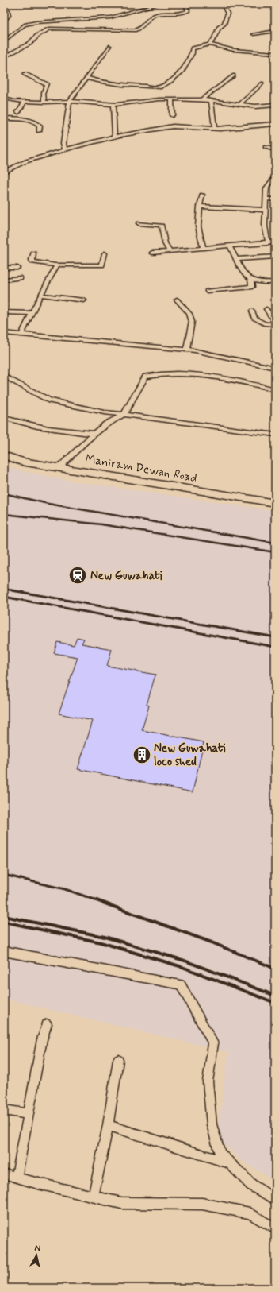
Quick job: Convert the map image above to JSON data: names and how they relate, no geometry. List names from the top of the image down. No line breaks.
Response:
{"streets":{"main road":["Maniram Dewan Road"]},"places":{"station":["New Guwahati"],"building":["New Guwahati loco shed"]},"north":"top"}
